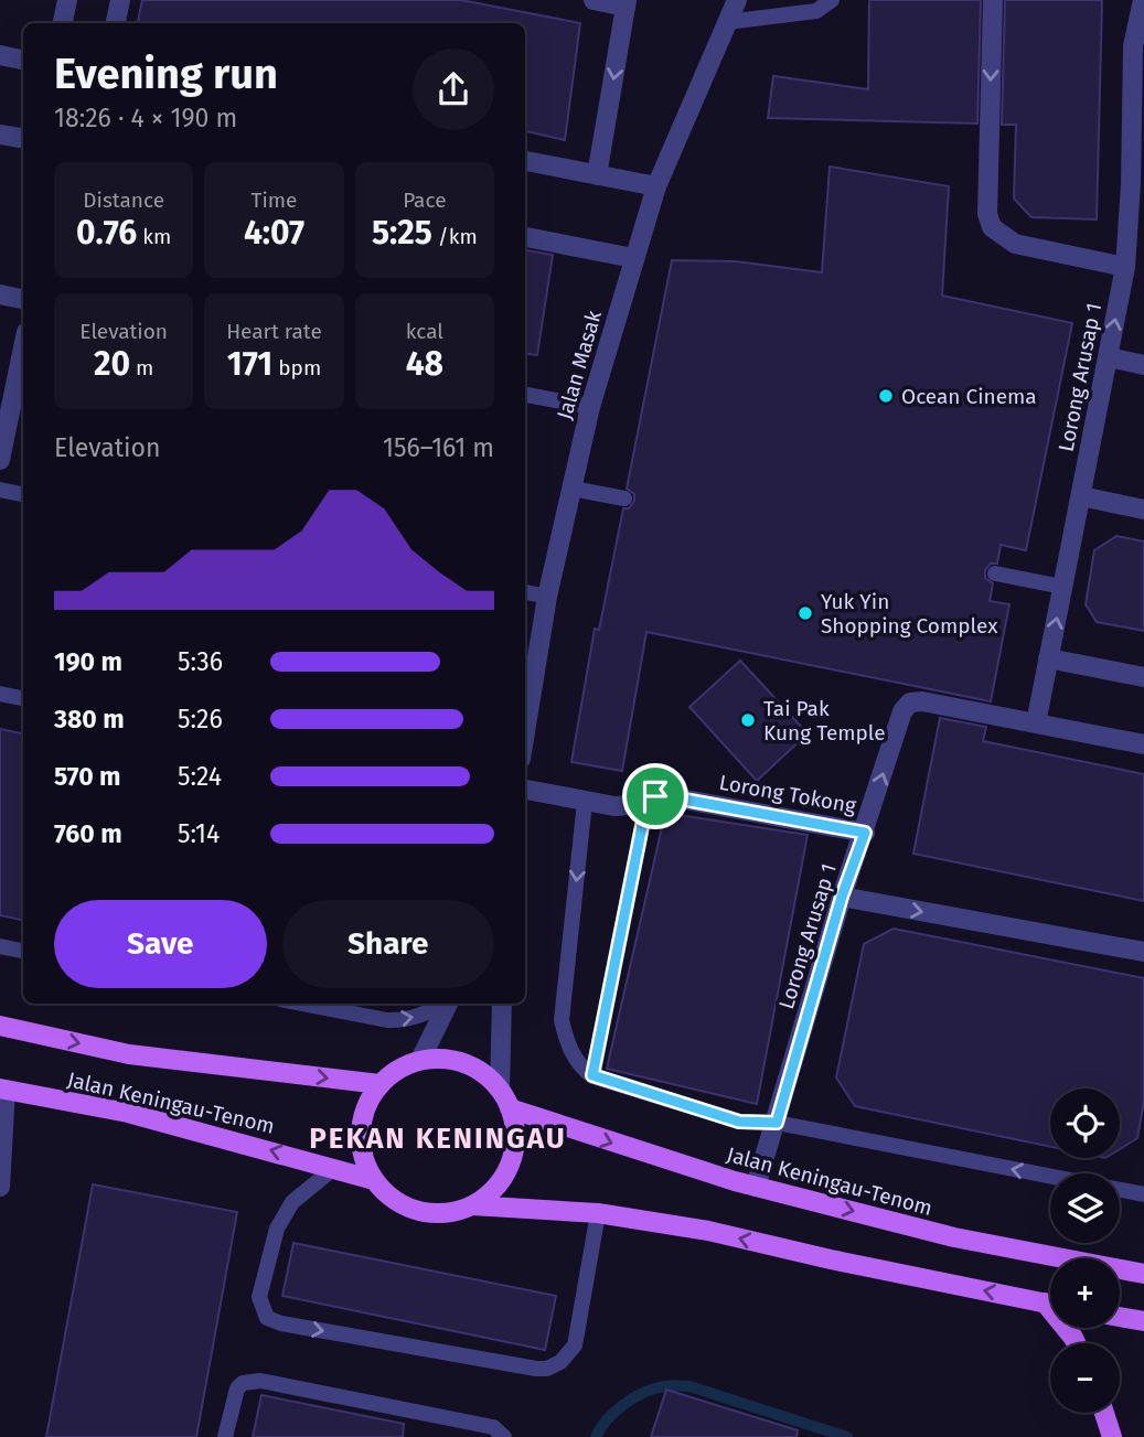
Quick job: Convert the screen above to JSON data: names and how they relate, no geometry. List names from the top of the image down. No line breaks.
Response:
{"streets":{"main road":["Jalan Keningau-Tenom"],"street":["Jalan Masak","Lorong Arusap 1","Lorong Tokong"]},"crossings":[["Lorong Arusap 1","Lorong Tokong"],["Lorong Arusap 1","Jalan Keningau-Tenom"]],"districts":["PEKAN KENINGAU"],"places":["Ocean Cinema","Yuk Yin Shopping Complex","Tai Pak Kung Temple"],"page":{"heading":["Evening run","18:26 · 4 × 190 m"],"stats":[["Distance","0.76 km"],["Time","4:07"],["Pace","5:25 /km"],["Elevation","20 m"],["Heart rate","171 bpm"],["kcal","48"]],"chart":["Elevation","156–161 m"],"list":[{"name":"190 m","note":"5:36"},{"name":"380 m","note":"5:26"},{"name":"570 m","note":"5:24"},{"name":"760 m","note":"5:14"}],"buttons":["Save","Share"],"map_buttons":["+","−"]}}
